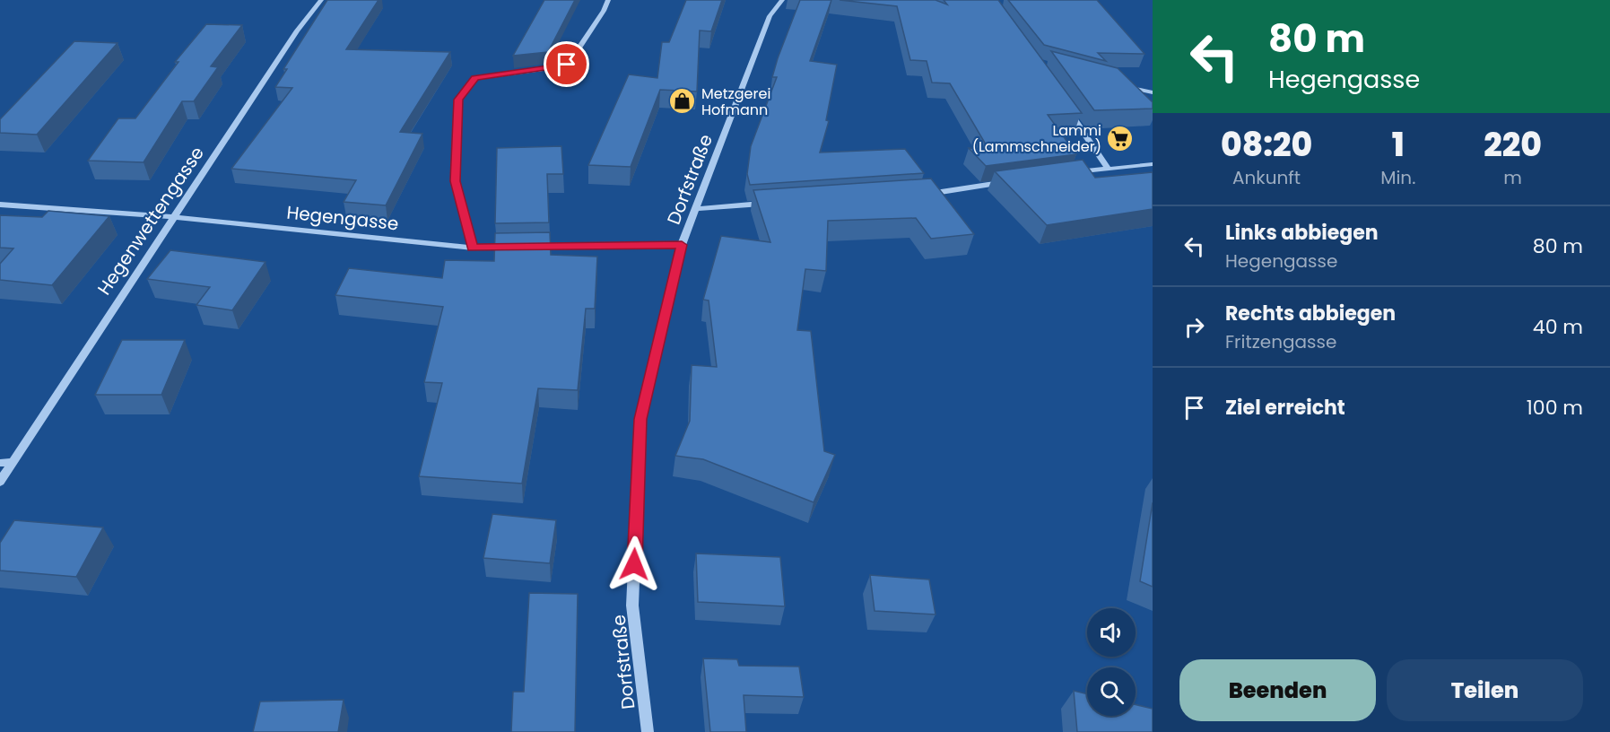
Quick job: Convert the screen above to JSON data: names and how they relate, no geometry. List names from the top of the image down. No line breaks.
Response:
{"streets":{"street":["Dorfstraße","Hegengasse","Hegenwettengasse"]},"crossings":[["Hegengasse","Hegenwettengasse"]],"places":{"shop":["Metzgerei Hofmann"],"supermarket":["Lammi (Lammschneider)"]},"page":{"turn":["80 m","Hegengasse"],"eta":["08:20","Ankunft","1","Min.","220","m"],"list":[{"name":"Links abbiegen","note":"Hegengasse","value":"80 m"},{"name":"Rechts abbiegen","note":"Fritzengasse","value":"40 m"},{"name":"Ziel erreicht","value":"100 m"}],"buttons":["Beenden","Teilen"]}}
